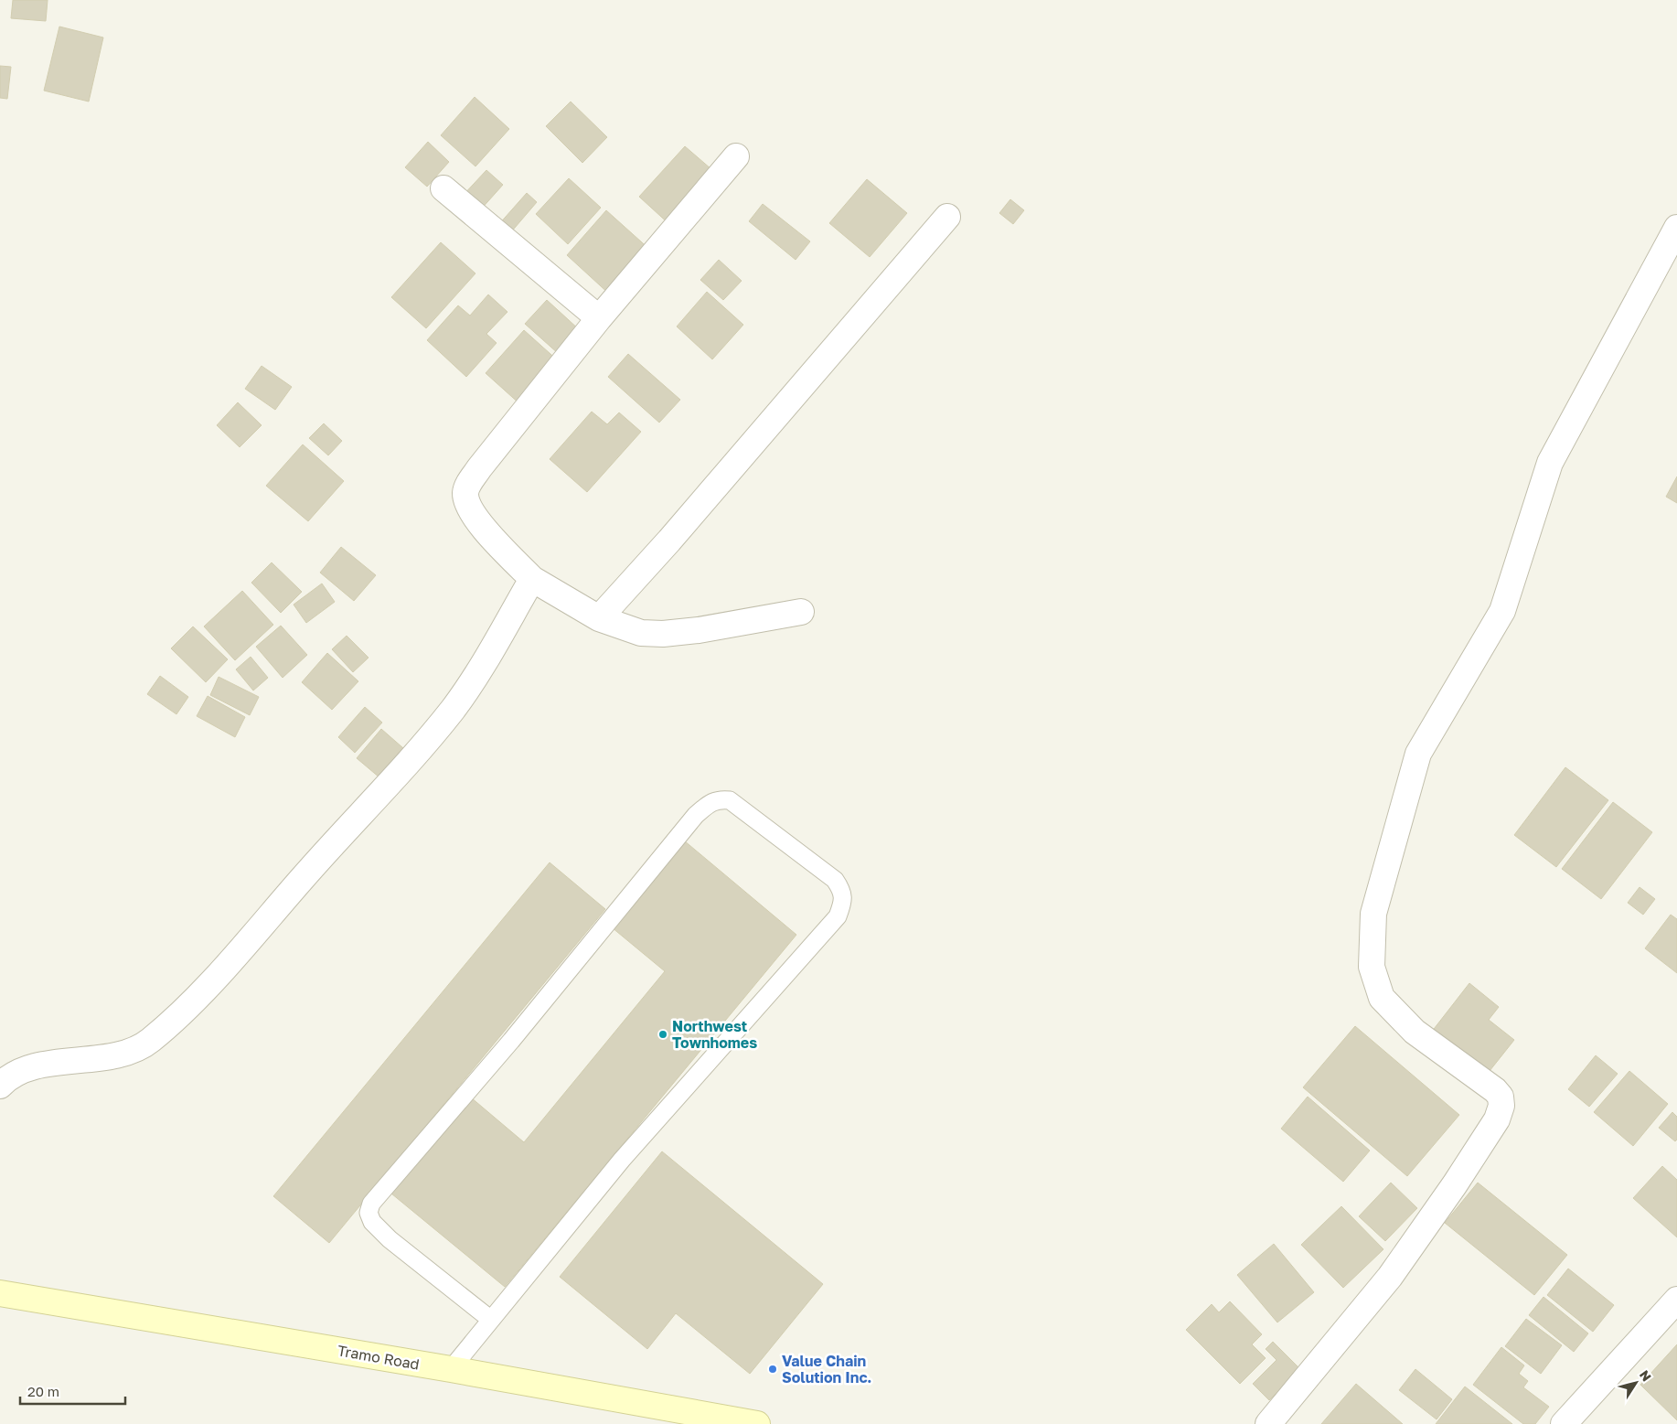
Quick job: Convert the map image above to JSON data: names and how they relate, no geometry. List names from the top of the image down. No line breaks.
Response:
{"streets":{"main road":["Tramo Road"]},"places":["Northwest Townhomes","Value Chain Solution Inc."],"scale_bar":"20 m","north":"top right"}
